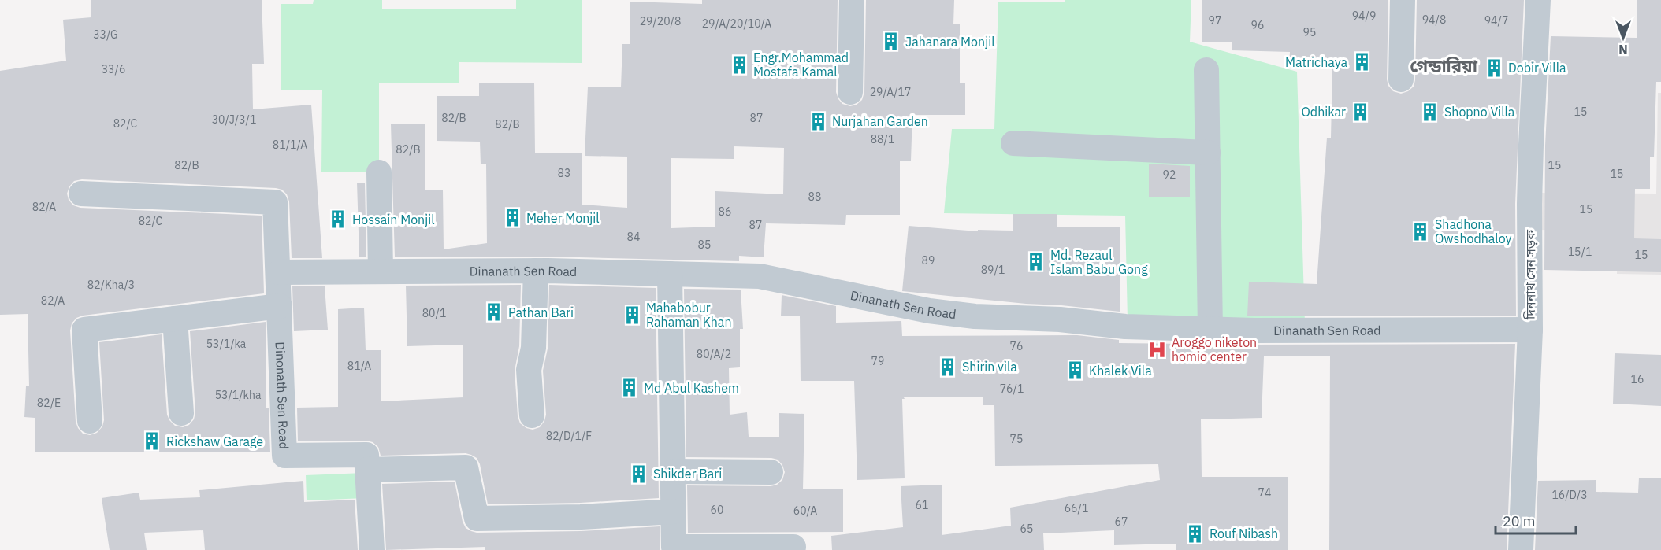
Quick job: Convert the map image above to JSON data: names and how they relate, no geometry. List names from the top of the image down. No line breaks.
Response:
{"streets":{"street":["Dinanath Sen Road","দিননাথ সেন সড়ক","Dinonath Sen Road"]},"crossings":[["Dinanath Sen Road","দিননাথ সেন সড়ক"],["Dinanath Sen Road","Dinonath Sen Road"]],"districts":["গেন্ডারিয়া"],"places":{"building":["Jahanara Monjil","Matrichaya","Engr.Mohammad Mostafa Kamal","Dobir Villa","Odhikar","Shopno Villa","Nurjahan Garden","Meher Monjil","Hossain Monjil","Shadhona Owshodhaloy","Md. Rezaul Islam Babu Gong","Pathan Bari","Mahabobur Rahaman Khan","Shirin vila","Khalek Vila","Md Abul Kashem","Rickshaw Garage","Shikder Bari","Rouf Nibash"],"hospital":["Aroggo niketon homio center"]},"house_numbers":["94/9","94/8","97","94/7","29/20/8","29/A/20/10/A","96","95","33/G","33/6","29/A/17","15","82/B","87","30/J/3/1","82/C","82/B","88/1","81/1/A","82/B","82/B","15","83","15","92","88","82/A","15","86","82/C","87","84","85","15/1","15","89","89/1","82/Kha/3","82/A","80/1","53/1/ka","76","80/A/2","79","81/A","16","76/1","53/1/kha","82/E","82/D/1/F","75","74","16/D/3","61","66/1","60","60/A","67","65"],"scale_bar":"20 m","north":"bottom"}
